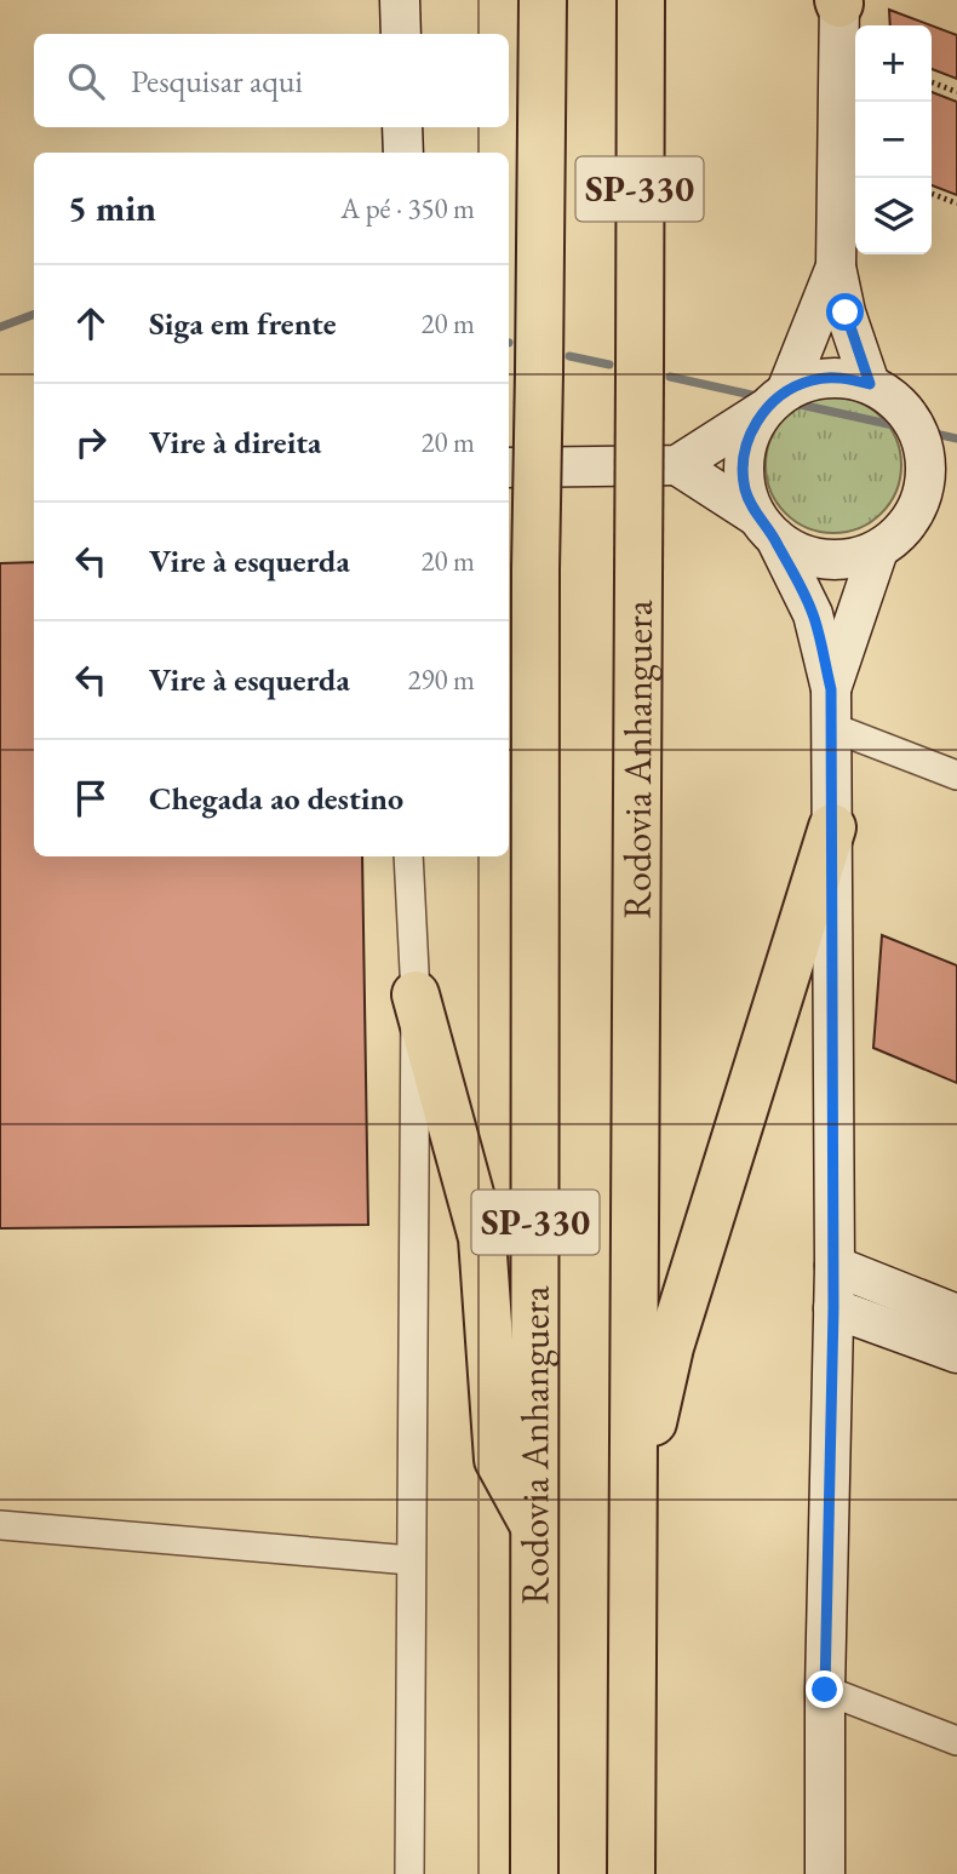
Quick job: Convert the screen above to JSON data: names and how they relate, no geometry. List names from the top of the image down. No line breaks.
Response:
{"streets":{"highway":["SP-330","Rodovia Anhanguera"]},"page":{"map_buttons":["+","−"],"search":"Pesquisar aqui","heading":["5 min","A pé · 350 m"],"list":[["Siga em frente","20 m"],["Vire à direita","20 m"],["Vire à esquerda","20 m"],["Vire à esquerda","290 m"],"Chegada ao destino"]}}
